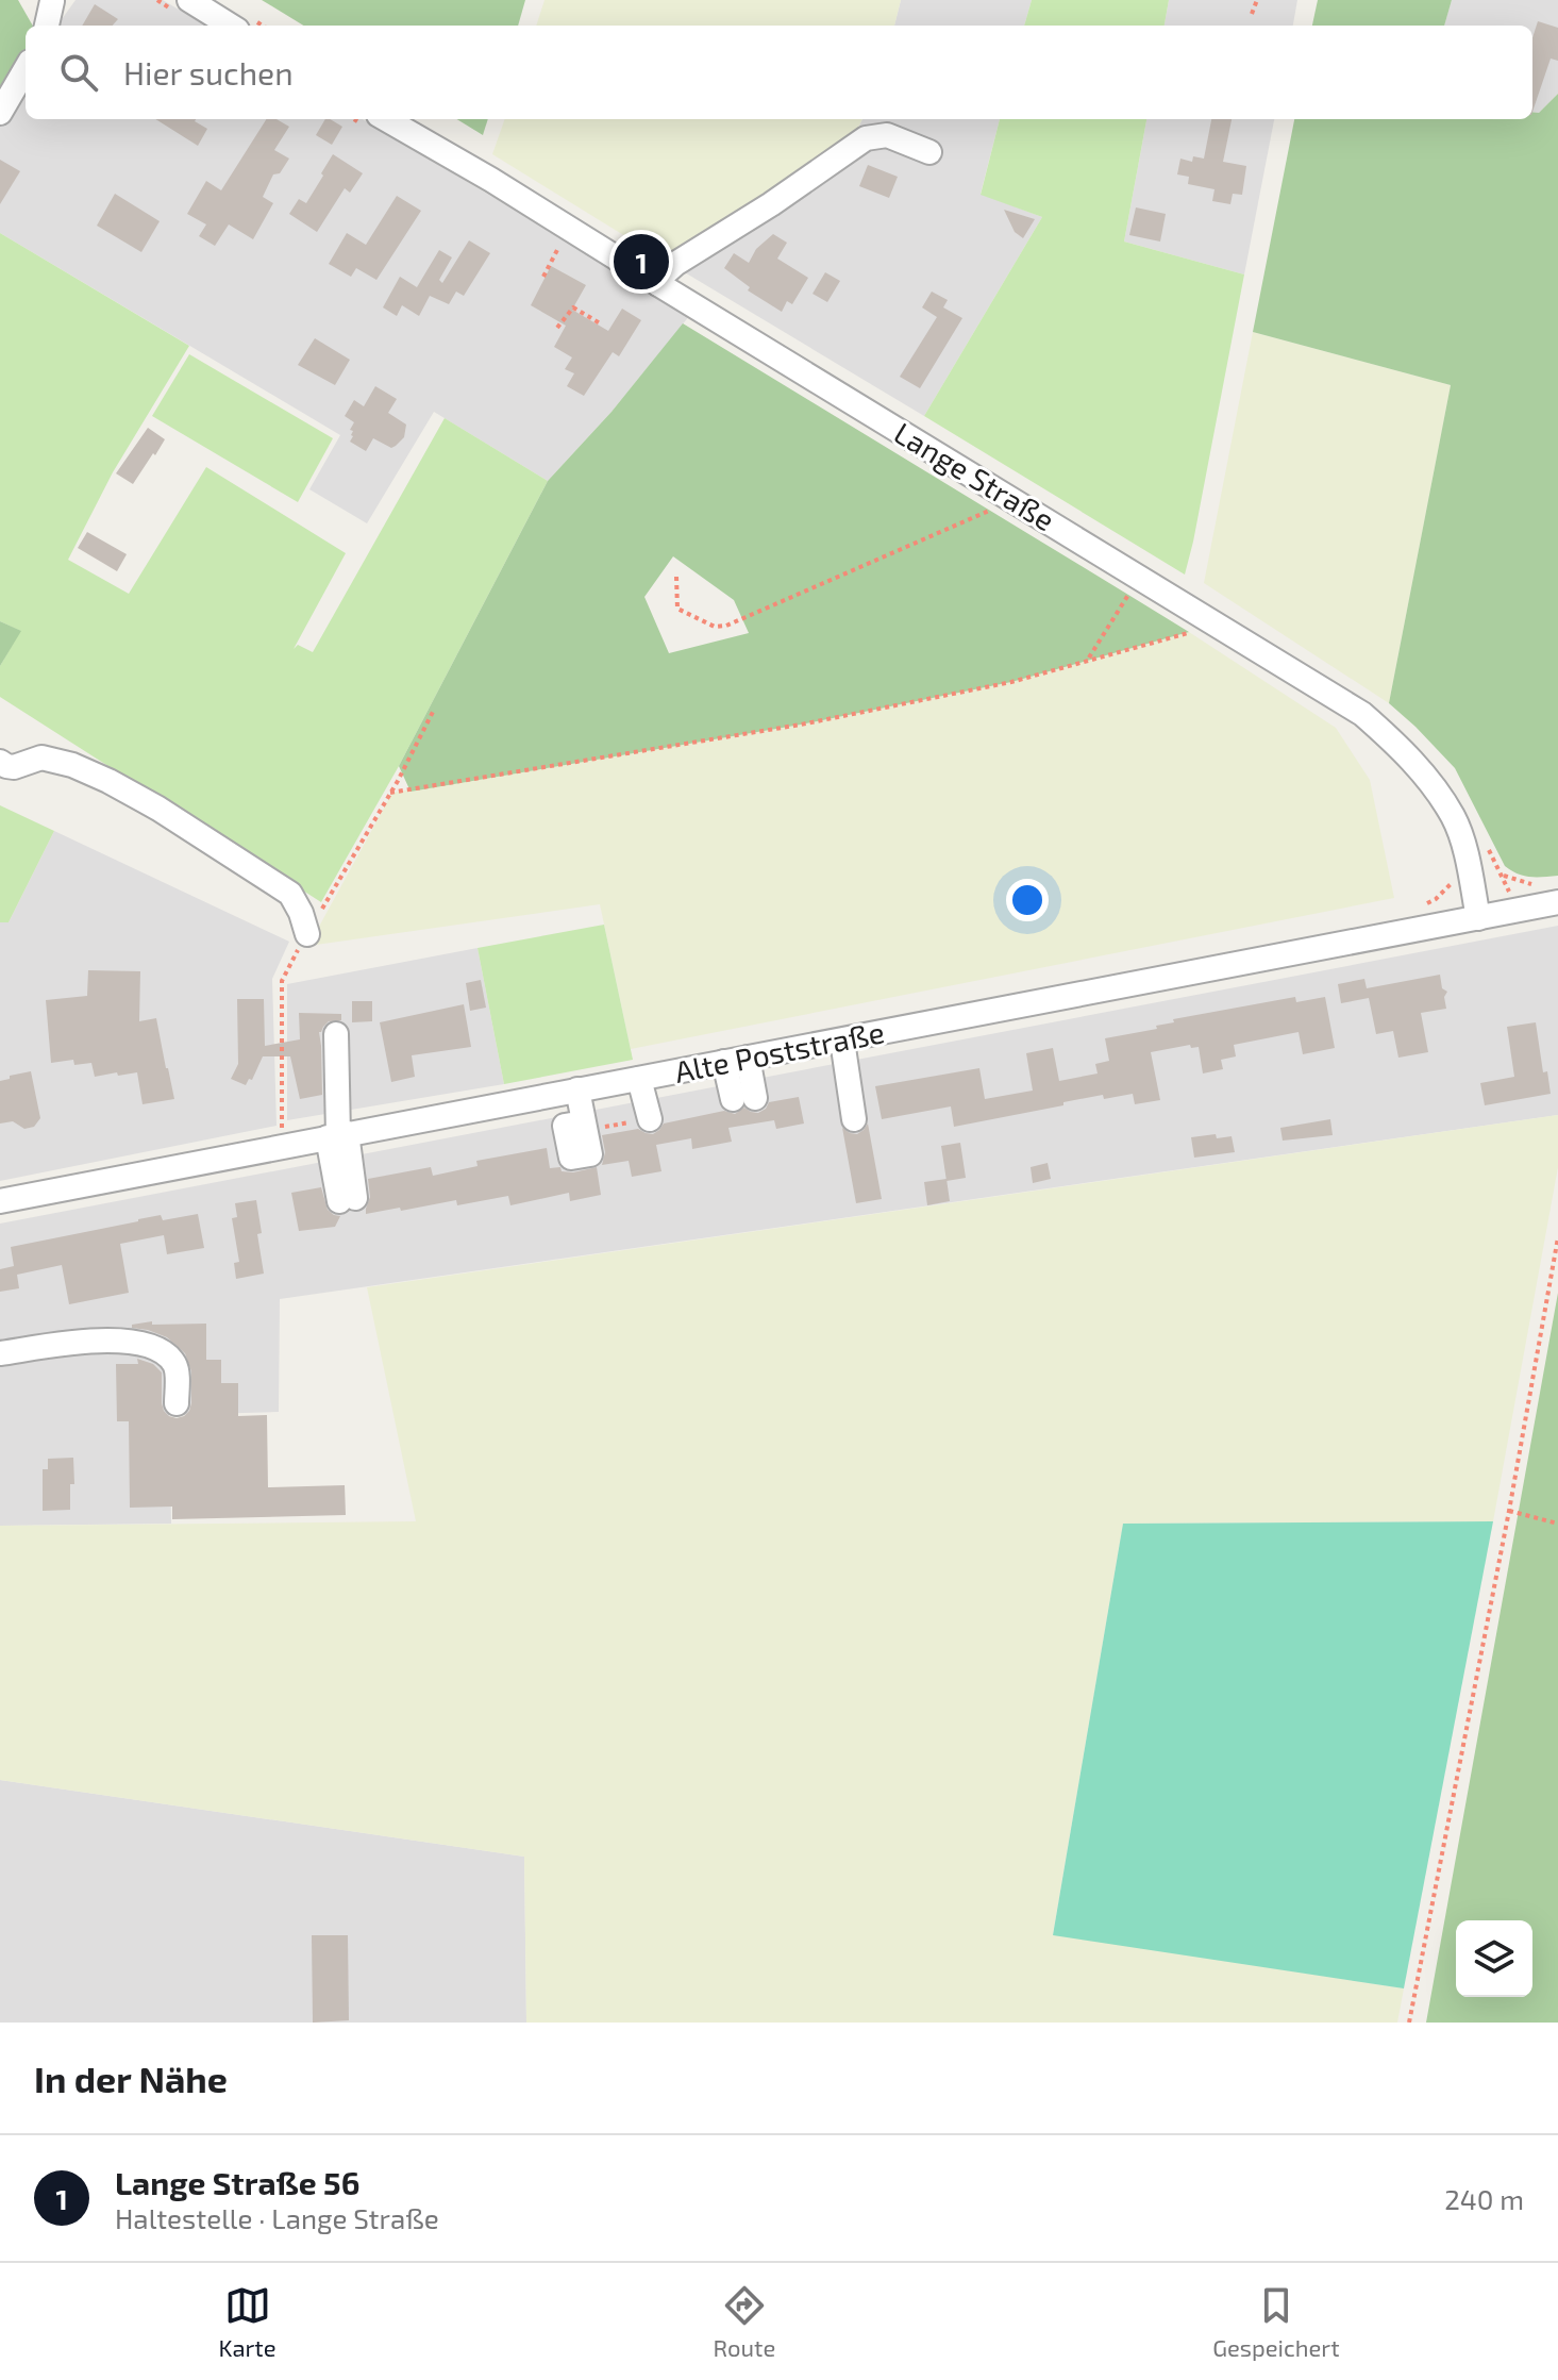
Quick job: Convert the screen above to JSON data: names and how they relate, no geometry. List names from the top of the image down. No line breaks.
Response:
{"streets":{"street":["Lange Straße","Alte Poststraße"]},"crossings":[["Lange Straße","Alte Poststraße"]],"page":{"search":"Hier suchen","pins":"1","heading":"In der Nähe","list":[{"mark":"1","name":"Lange Straße 56","note":"Haltestelle · Lange Straße","value":"240 m"}],"nav":["Karte","Route","Gespeichert"]}}
